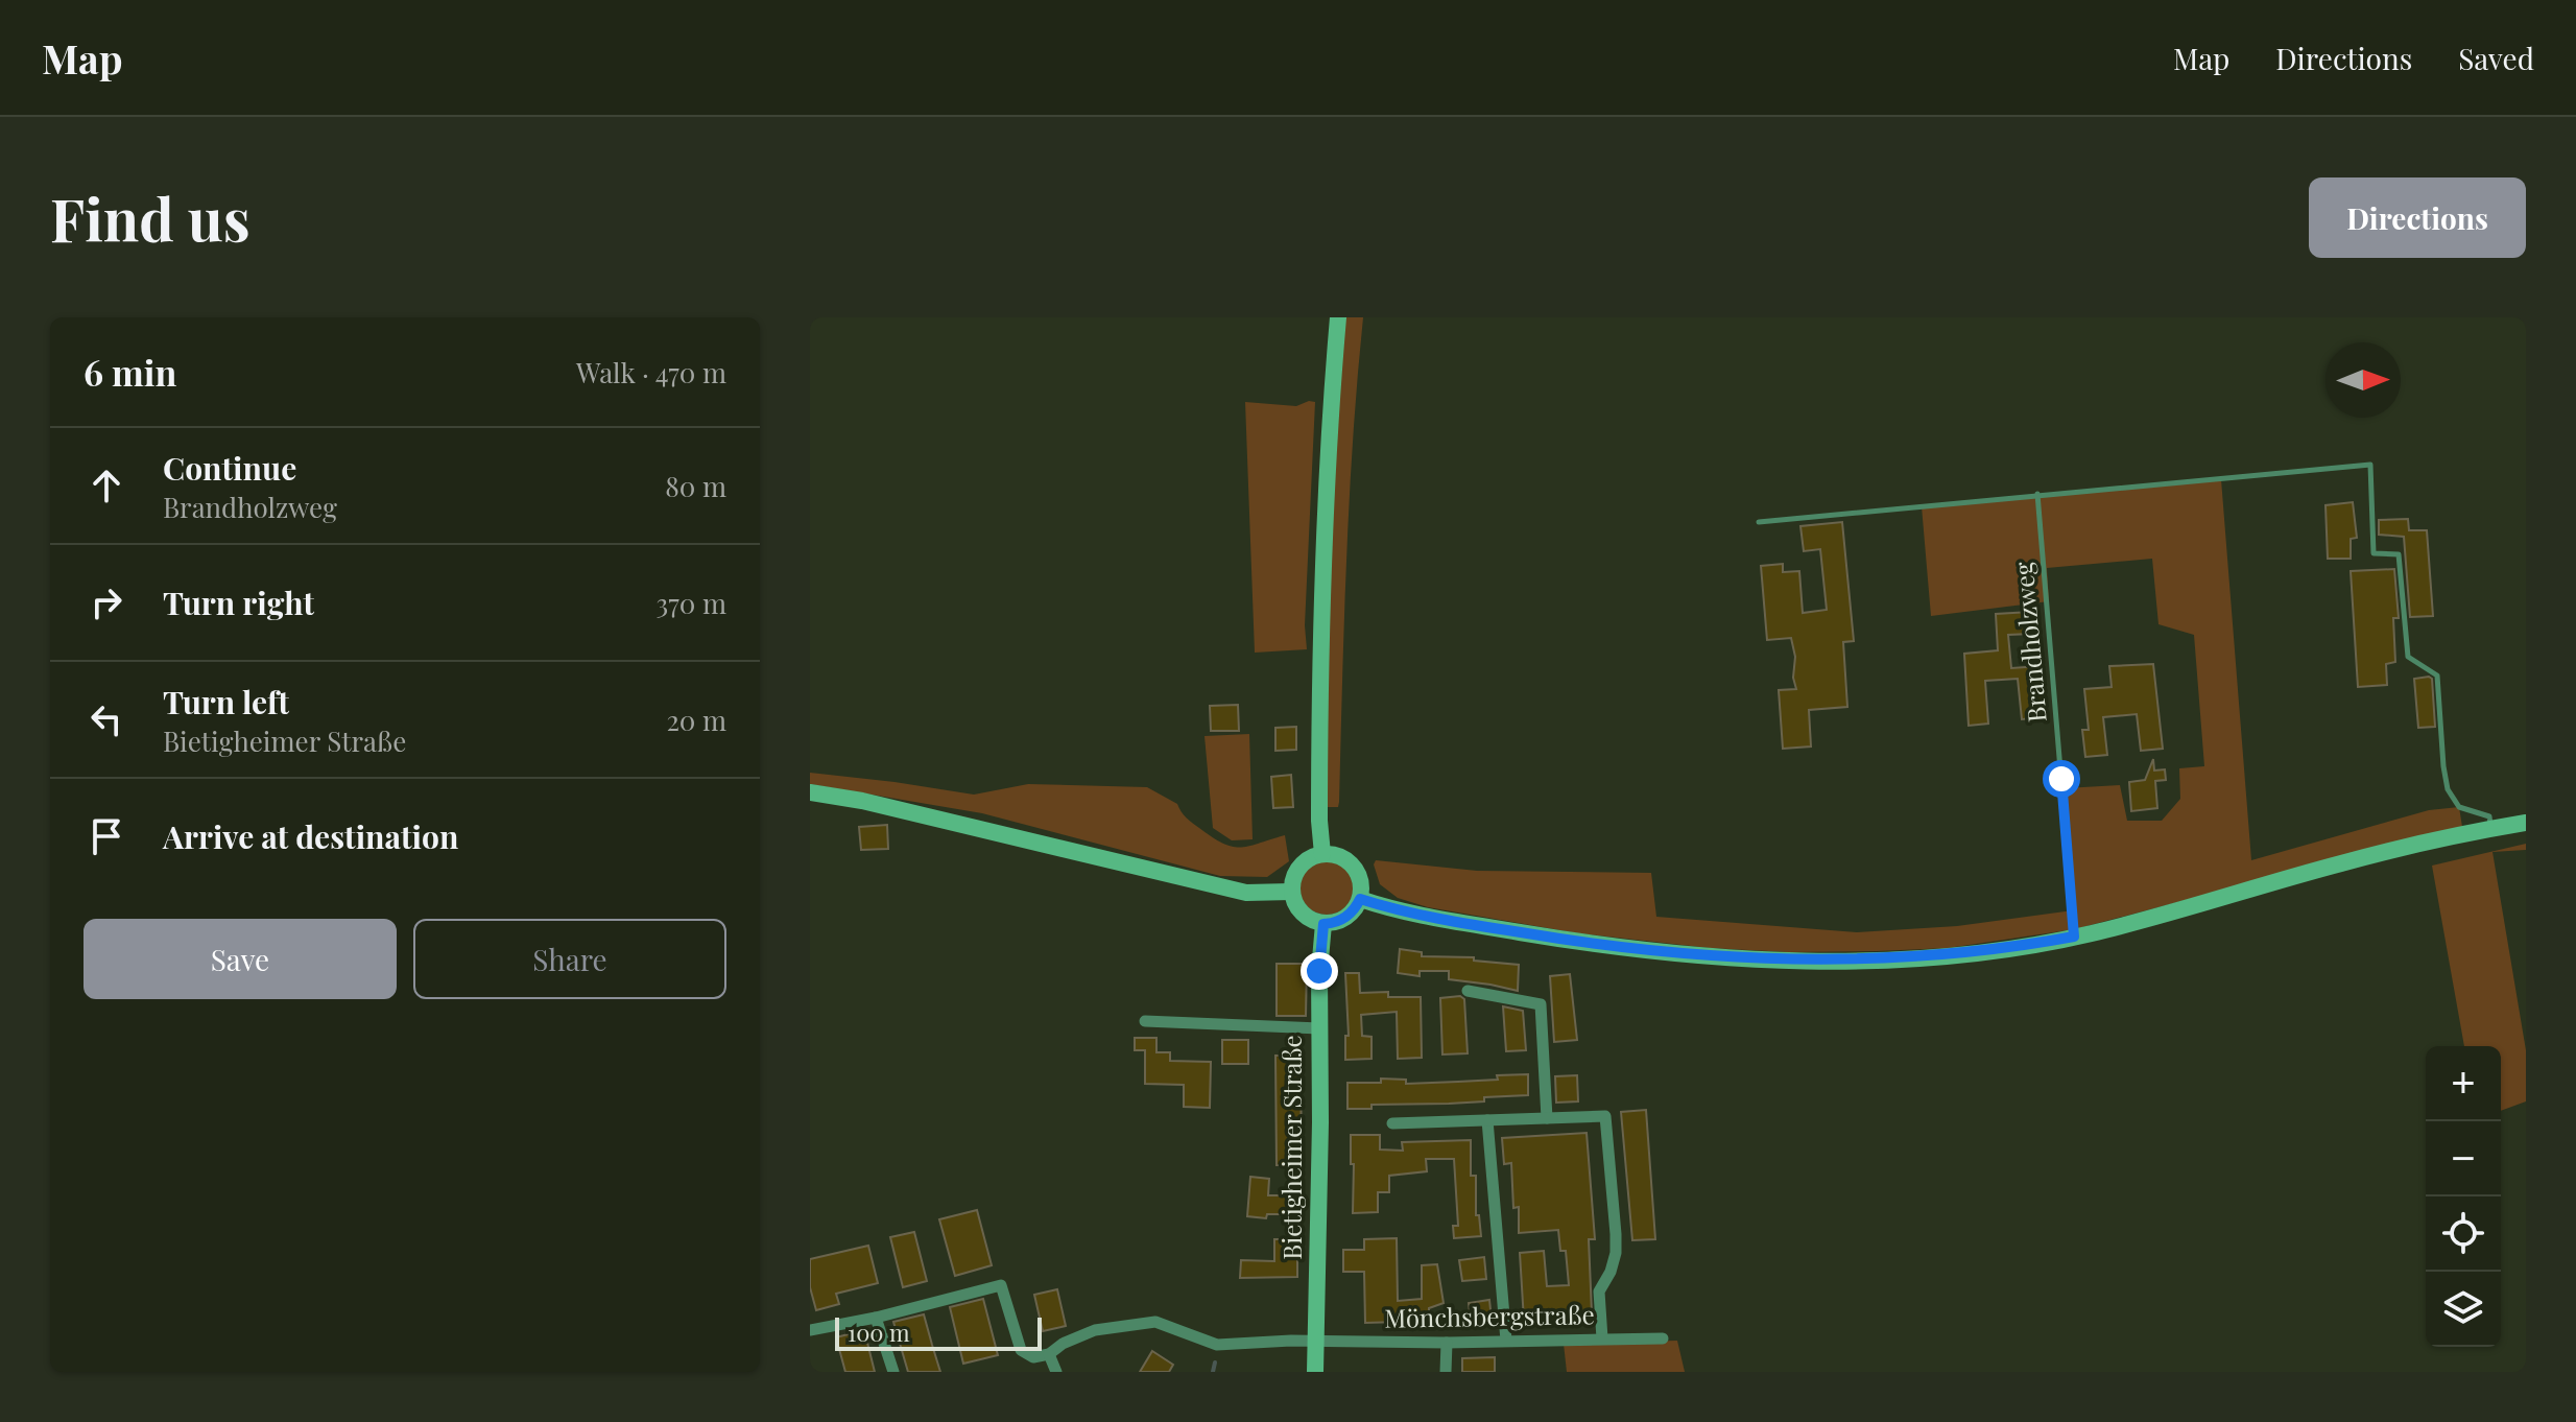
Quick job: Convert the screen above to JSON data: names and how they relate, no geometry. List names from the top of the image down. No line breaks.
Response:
{"streets":{"main road":["Bietigheimer Straße"],"street":["Mönchsbergstraße"],"lane":["Brandholzweg"]},"crossings":[["Bietigheimer Straße","Mönchsbergstraße"]],"scale_bar":"100 m","north":"right","page":{"header":"Map","nav":["Map","Directions","Saved"],"buttons":["Directions",["Save","Share"]],"title":"Find us","heading":["6 min","Walk · 470 m"],"list":[["Continue","Brandholzweg","80 m"],["Turn right","370 m"],["Turn left","Bietigheimer Straße","20 m"],"Arrive at destination"],"map_buttons":["+","−"],"scale":"100 m"}}
